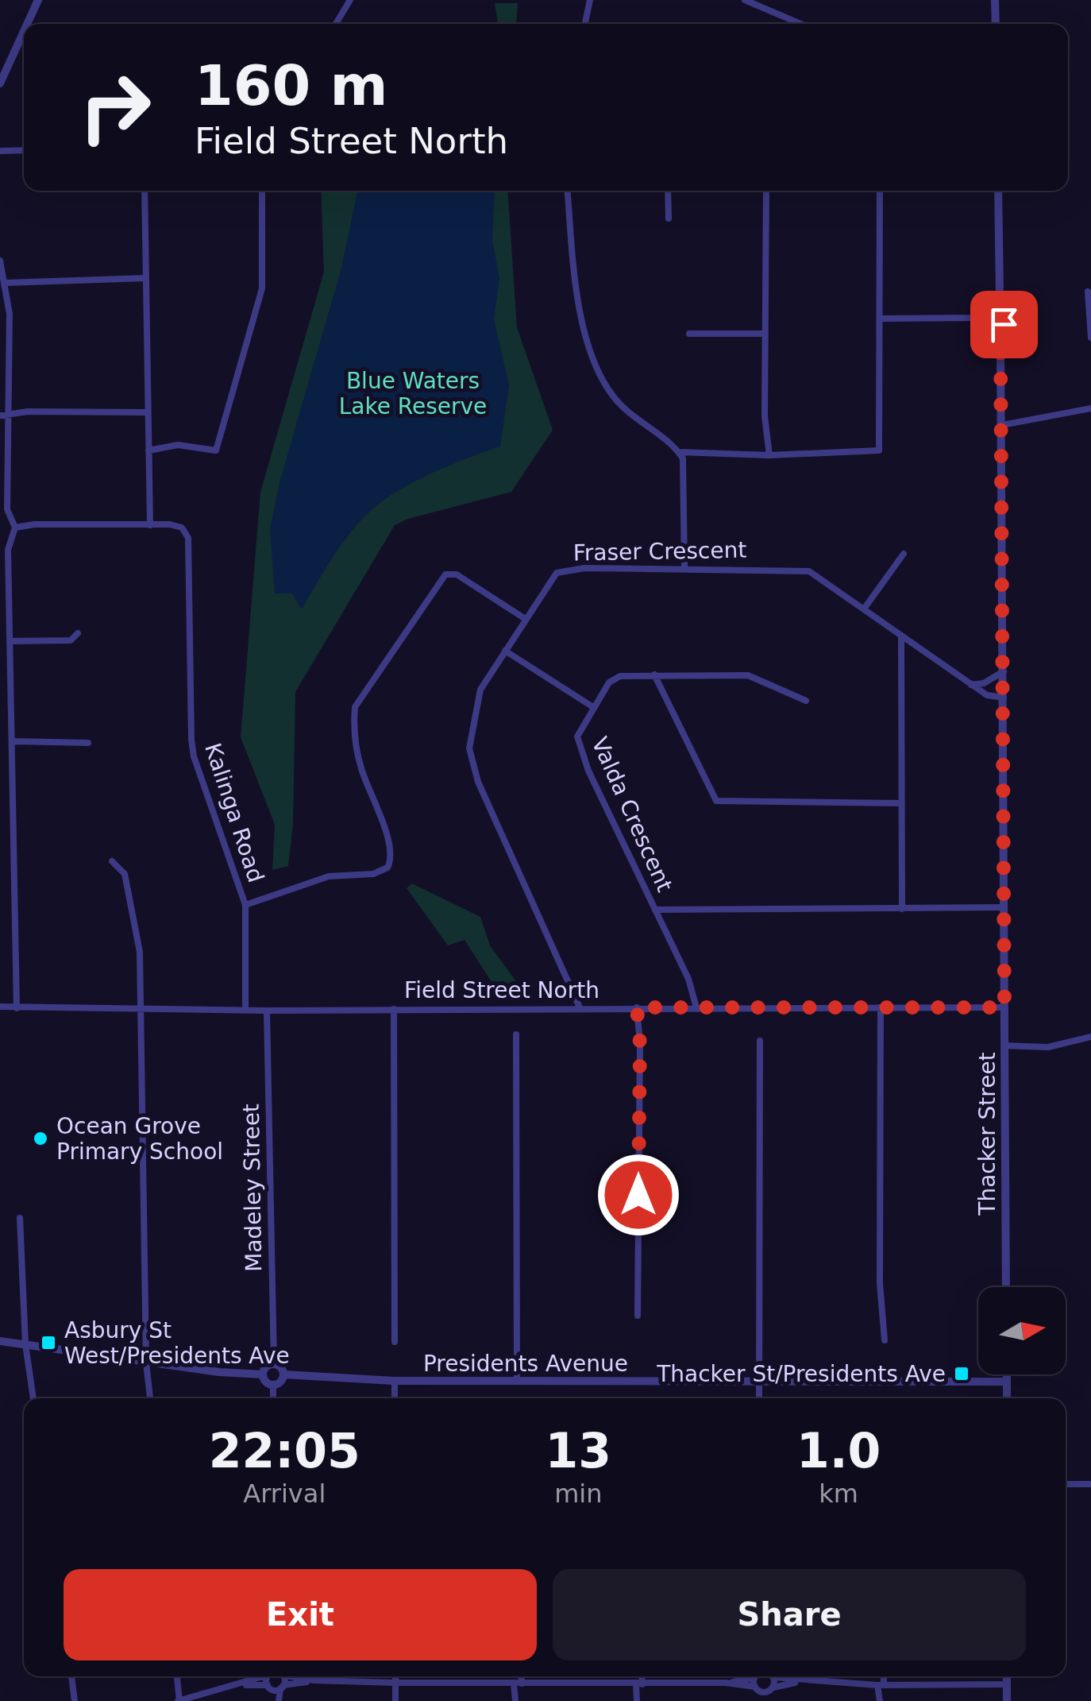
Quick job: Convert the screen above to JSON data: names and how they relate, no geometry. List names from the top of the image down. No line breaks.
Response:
{"streets":{"street":["Fraser Crescent","Kalinga Road","Valda Crescent","Field Street North","Thacker Street","Madeley Street","Presidents Avenue"]},"crossings":[["Fraser Crescent","Field Street North"],["Fraser Crescent","Thacker Street"],["Kalinga Road","Field Street North"],["Valda Crescent","Field Street North"],["Field Street North","Thacker Street"],["Field Street North","Madeley Street"],["Madeley Street","Presidents Avenue"]],"parks":["Blue Waters Lake Reserve"],"places":{"other":["Ocean Grove Primary School"],"transit":["Asbury St West/Presidents Ave","Thacker St/Presidents Ave"]},"north":"right","page":{"turn":["160 m","Field Street North"],"eta":["22:05","Arrival","13","min","1.0","km"],"buttons":["Exit","Share"]}}
